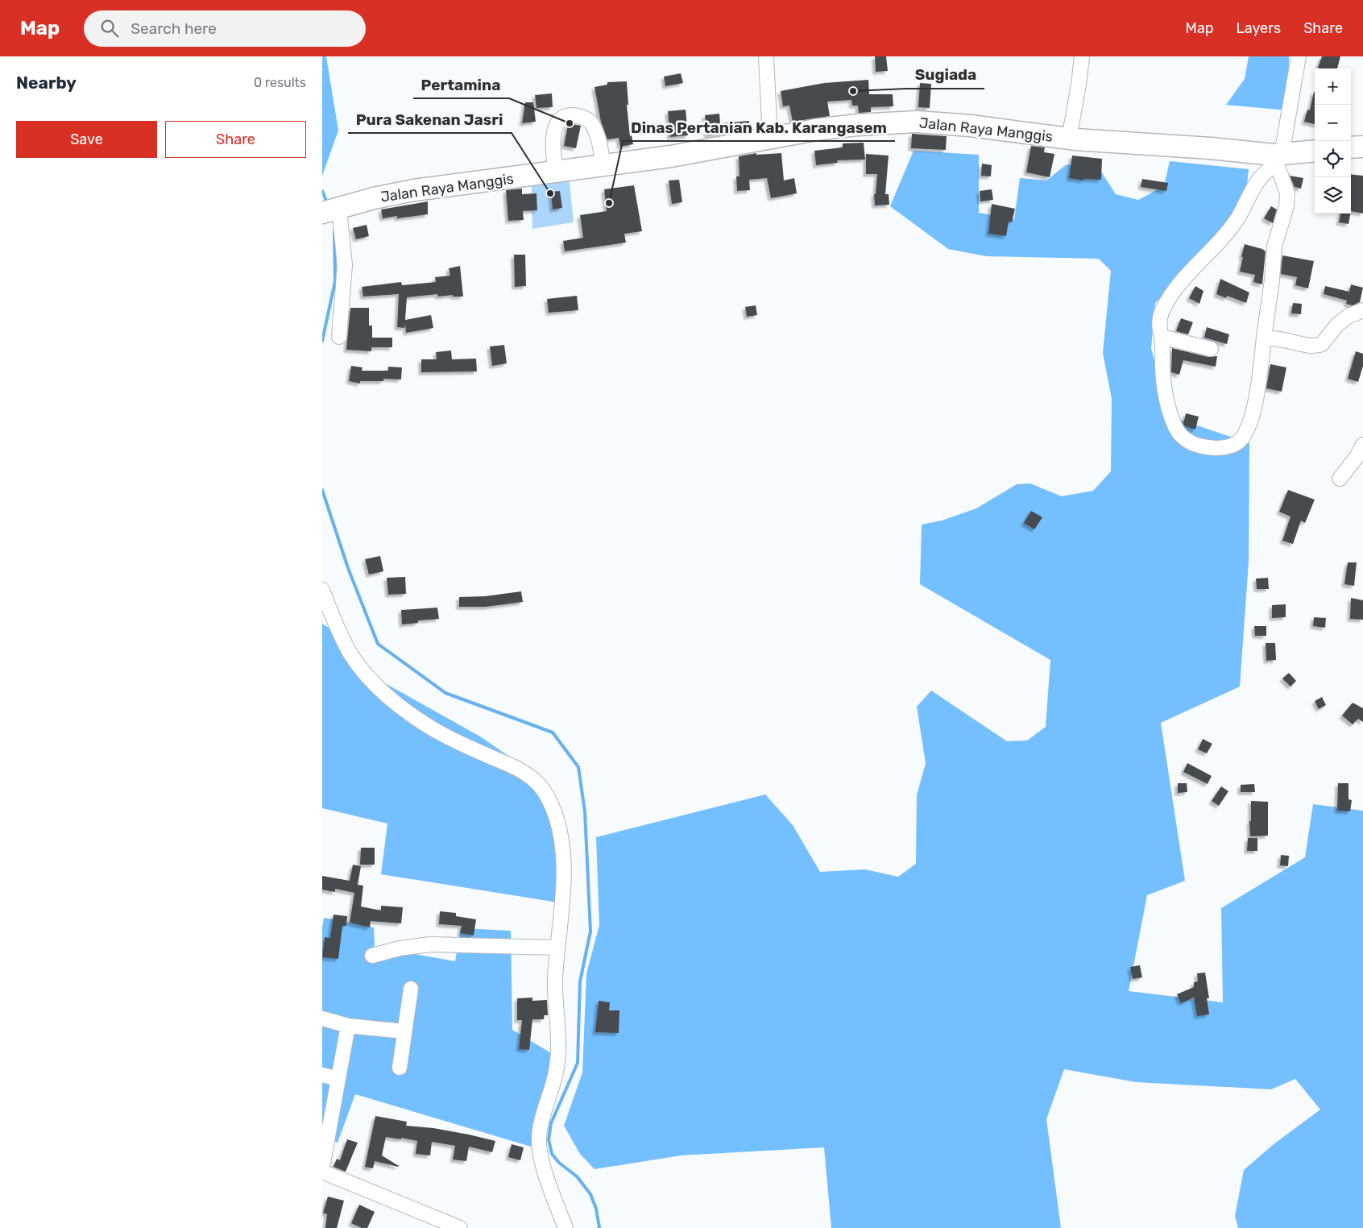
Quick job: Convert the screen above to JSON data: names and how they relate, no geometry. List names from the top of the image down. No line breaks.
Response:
{"streets":{"highway":["Jalan Raya Manggis"]},"places":["Sugiada","Pertamina","Pura Sakenan Jasri","Dinas Pertanian Kab. Karangasem"],"page":{"header":"Map","search":"Search here","nav":["Map","Layers","Share"],"heading":["Nearby","0 results"],"map_buttons":["+","−"],"buttons":["Save","Share"]}}
